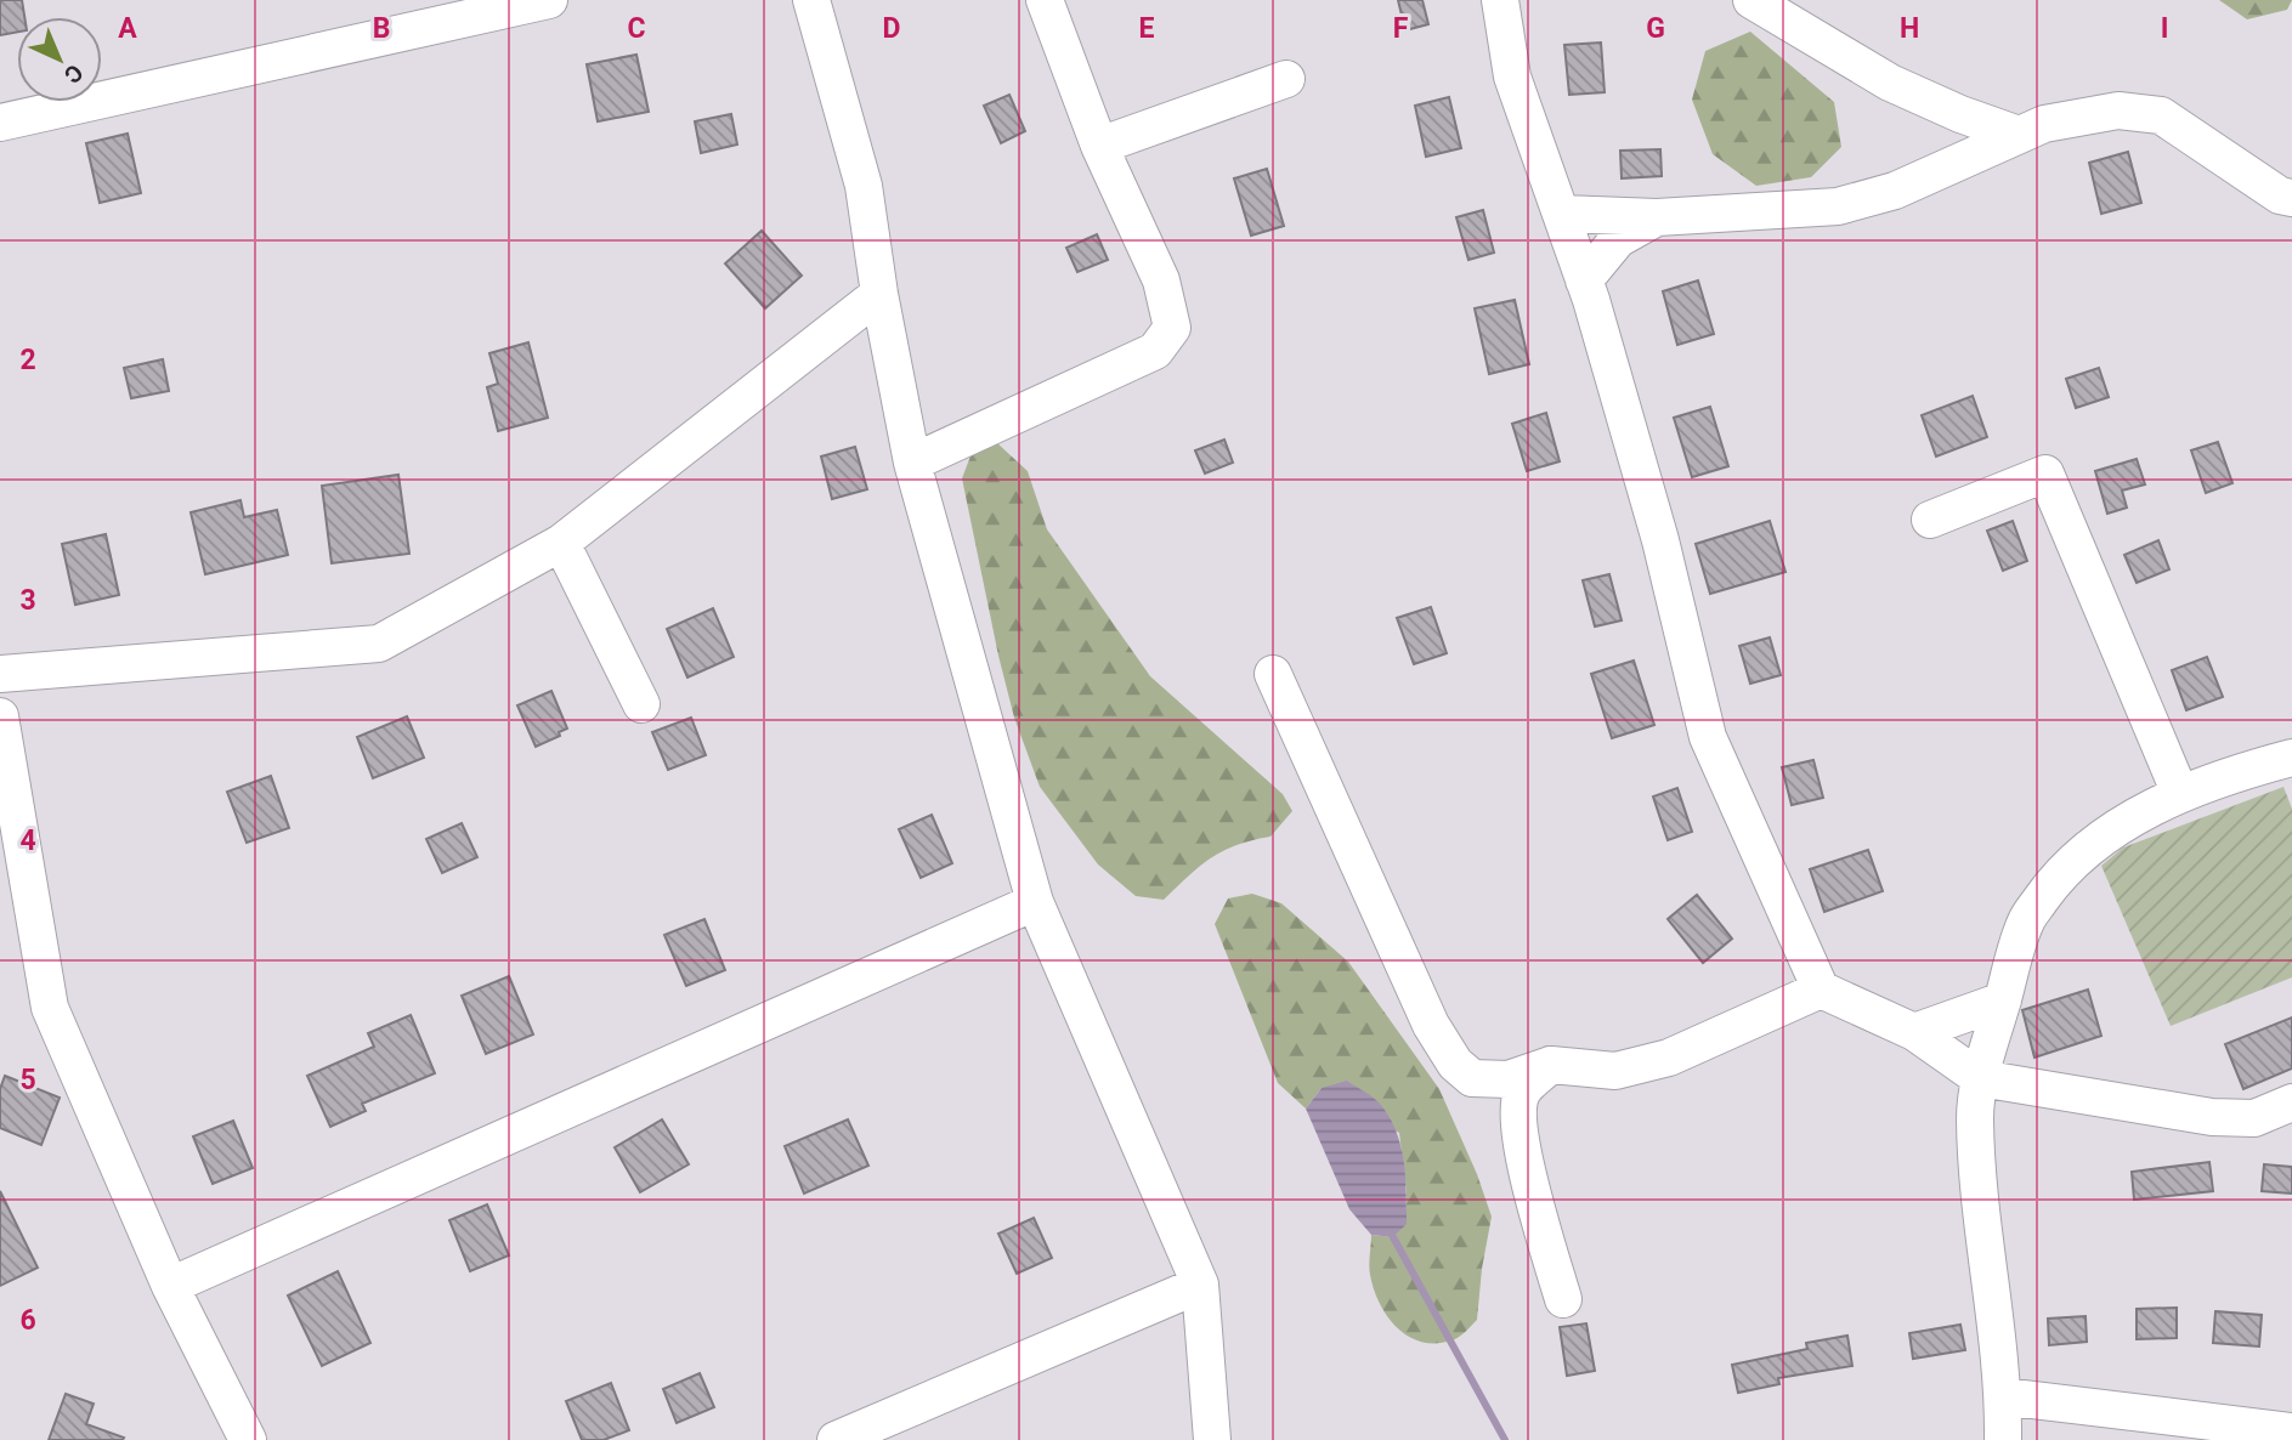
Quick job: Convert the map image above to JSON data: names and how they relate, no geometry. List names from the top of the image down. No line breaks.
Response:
{"north":"bottom right","grid":{"columns":["A","B","C","D","E","F","G","H","I"],"rows":["2","3","4","5","6"]}}
